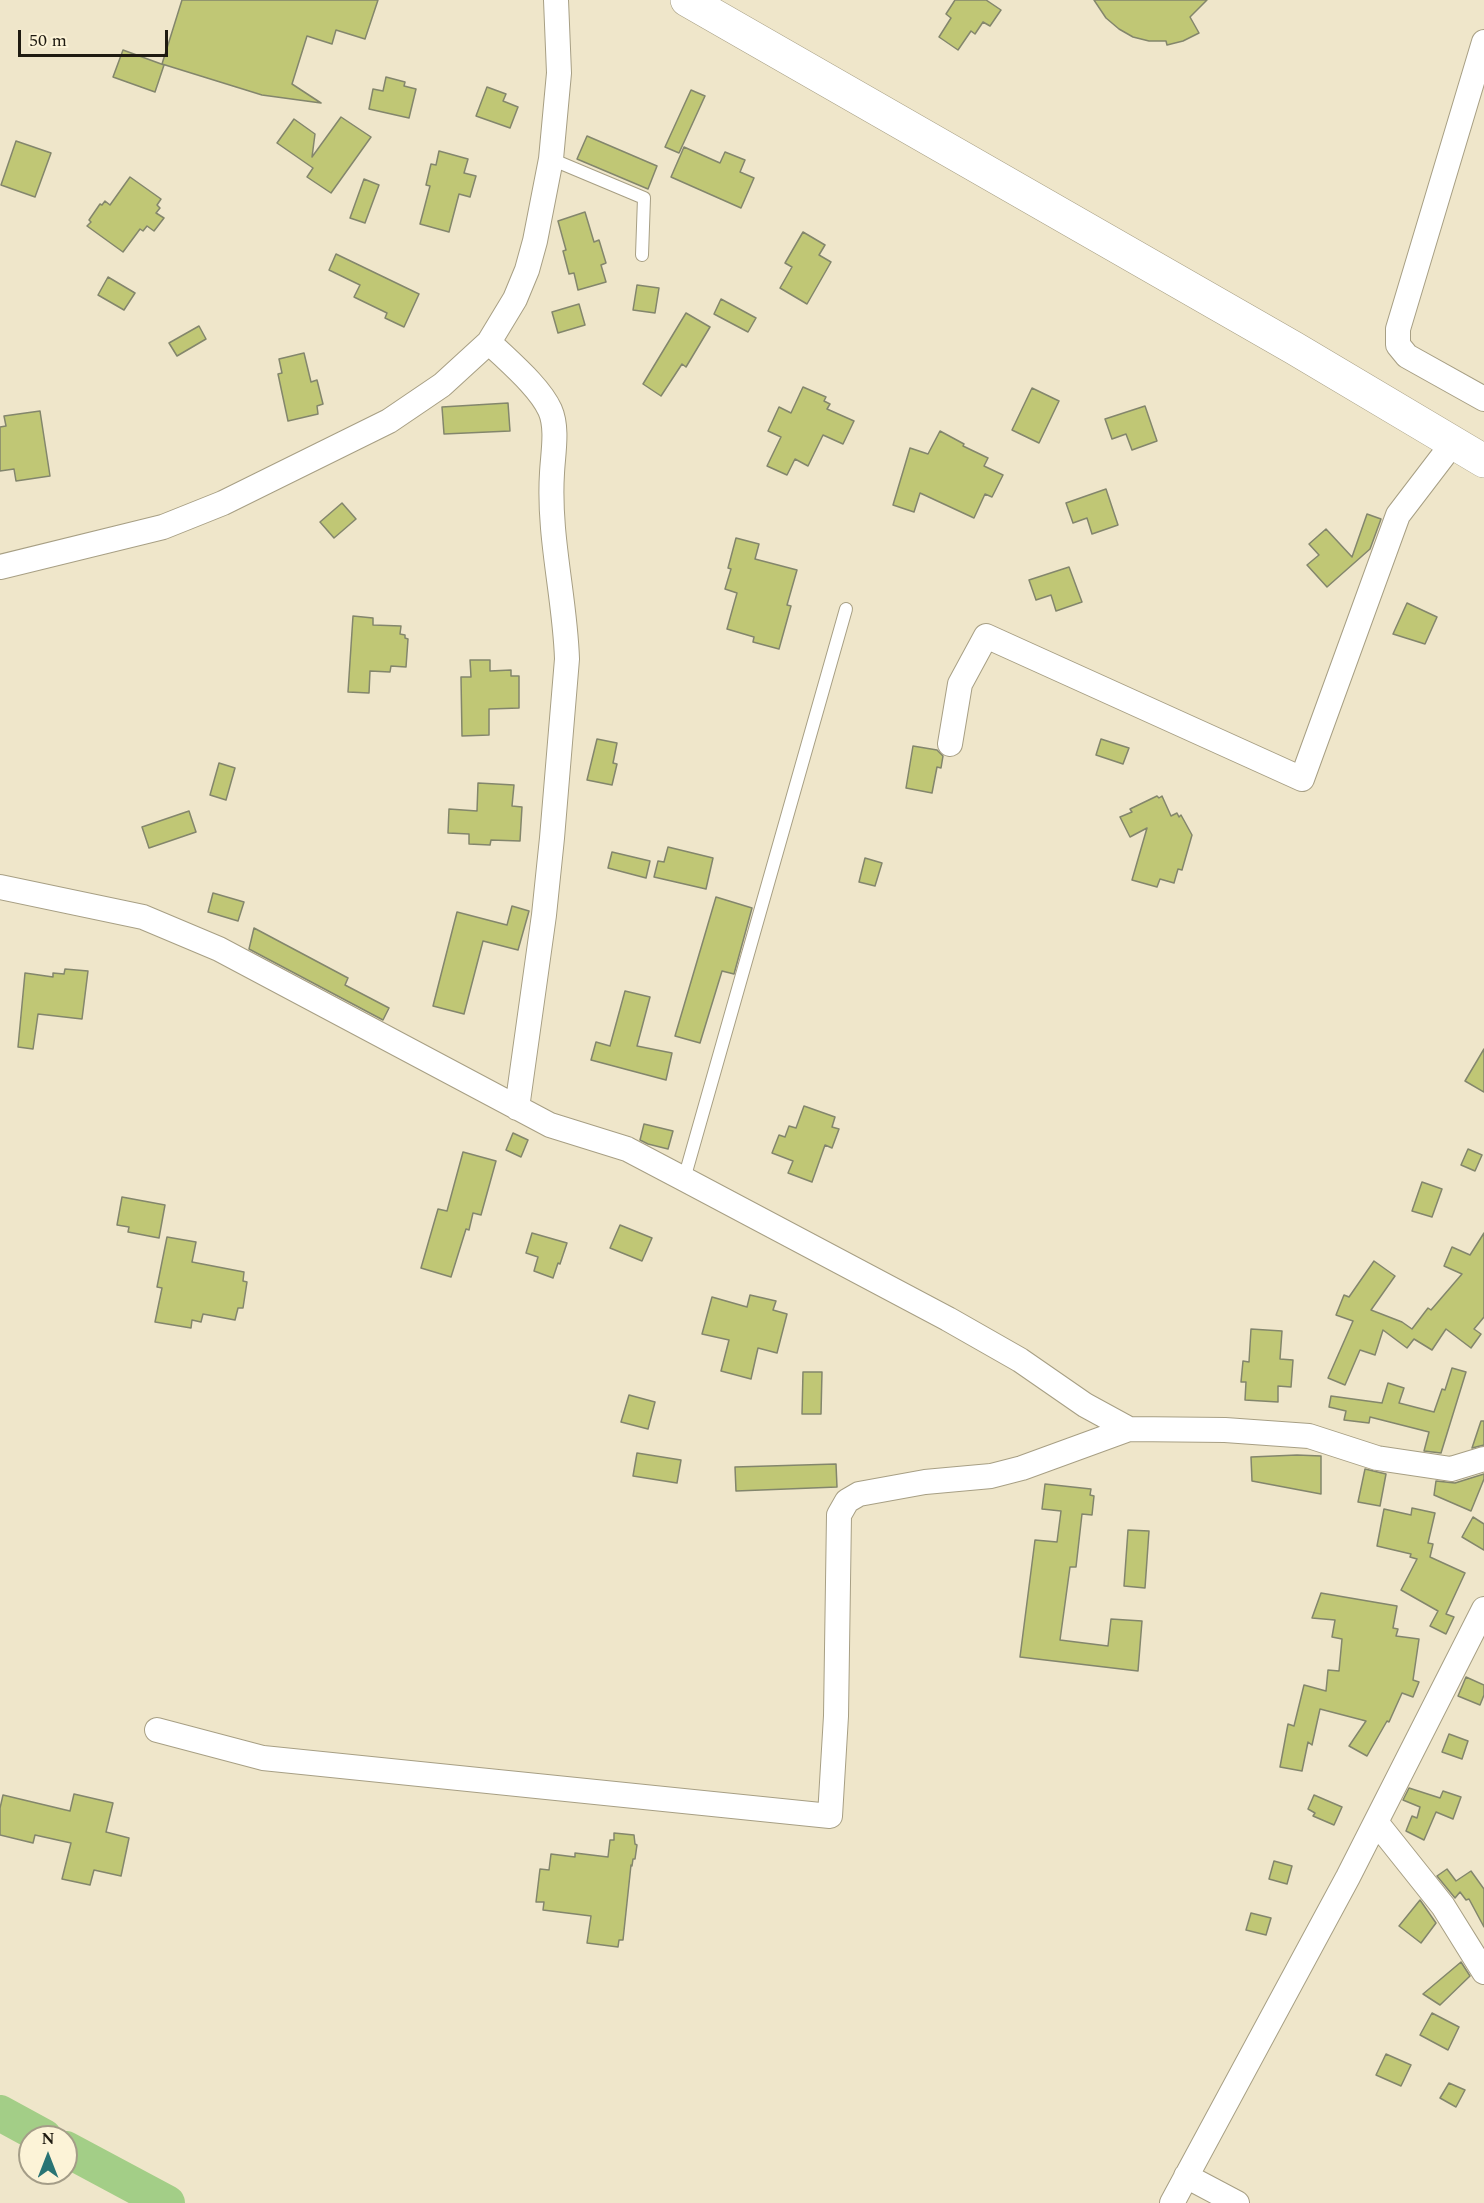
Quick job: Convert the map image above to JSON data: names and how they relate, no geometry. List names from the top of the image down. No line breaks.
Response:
{"scale_bar":"50 m","north":"top"}
